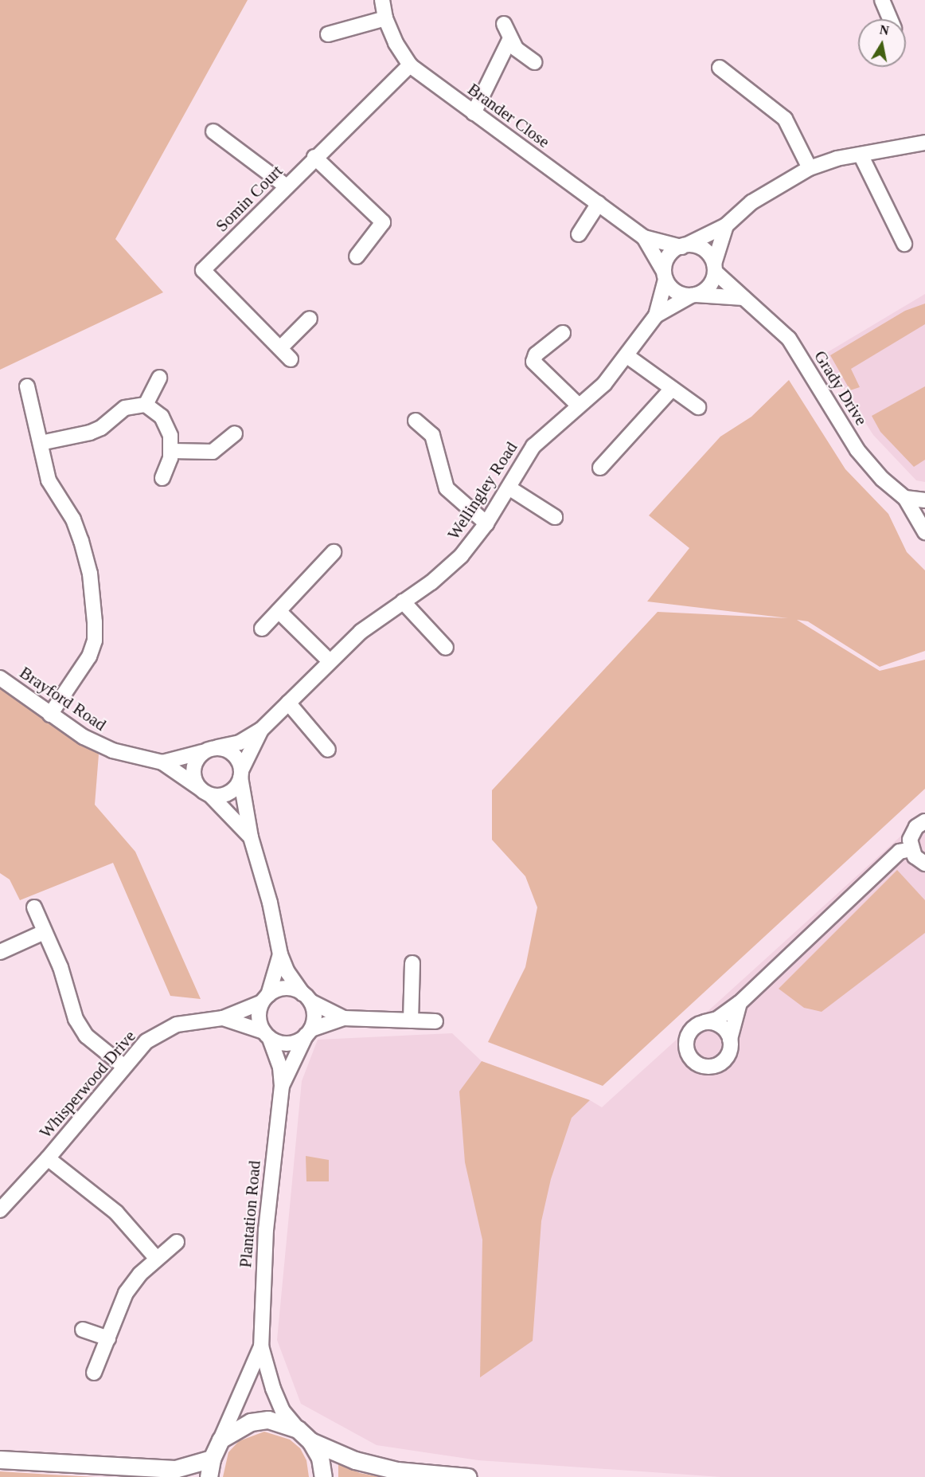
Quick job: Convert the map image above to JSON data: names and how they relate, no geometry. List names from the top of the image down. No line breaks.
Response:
{"streets":{"street":["Brander Close","Somin Court","Grady Drive","Wellingley Road","Brayford Road","Whisperwood Drive","Plantation Road"]},"crossings":[["Brander Close","Somin Court"],["Brander Close","Grady Drive"],["Brander Close","Wellingley Road"],["Grady Drive","Wellingley Road"],["Wellingley Road","Brayford Road"],["Whisperwood Drive","Plantation Road"]],"north":"top"}
